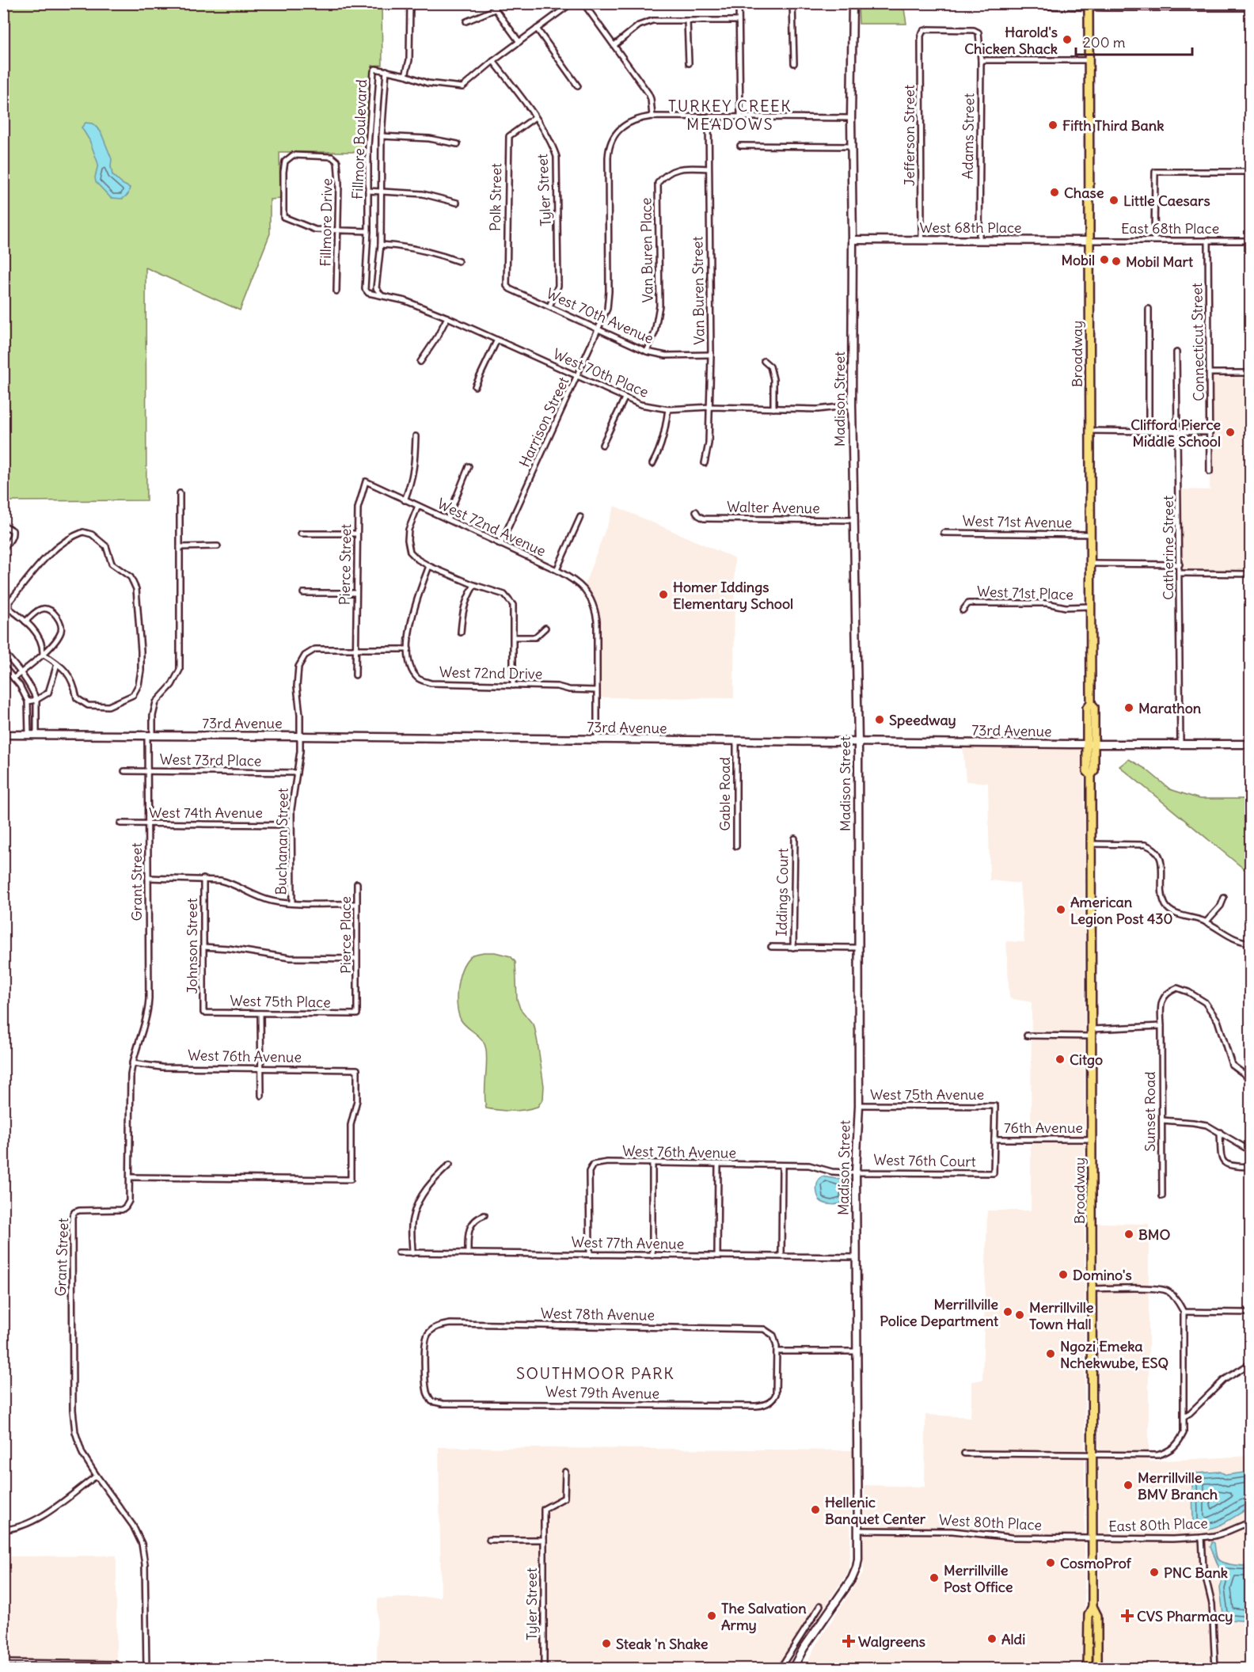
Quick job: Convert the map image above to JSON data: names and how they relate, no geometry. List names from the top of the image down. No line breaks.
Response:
{"streets":{"main road":["Broadway"],"street":["Jefferson Street","Adams Street","Fillmore Boulevard","Tyler Street","Polk Street","Fillmore Drive","West 68th Place","East 68th Place","Van Buren Place","Van Buren Street","West 70th Avenue","Connecticut Street","West 70th Place","Madison Street","Harrison Street","Walter Avenue","West 71st Avenue","West 72nd Avenue","Catherine Street","Pierce Street","West 71st Place","West 72nd Drive","73rd Avenue","West 73rd Place","Gable Road","West 74th Avenue","Buchanan Street","Grant Street","Iddings Court","Pierce Place","Johnson Street","West 75th Place","West 76th Avenue","West 75th Avenue","Sunset Road","76th Avenue","West 76th Court","West 77th Avenue","West 78th Avenue","West 79th Avenue","West 80th Place","East 80th Place"]},"crossings":[["Jefferson Street","Adams Street"],["Jefferson Street","West 68th Place"],["Adams Street","West 68th Place"],["Fillmore Boulevard","West 70th Place"],["Tyler Street","Polk Street"],["Tyler Street","West 70th Avenue"],["Polk Street","West 70th Avenue"],["West 68th Place","East 68th Place"],["West 68th Place","Broadway"],["West 68th Place","Madison Street"],["East 68th Place","Connecticut Street"],["East 68th Place","Broadway"],["Van Buren Place","Van Buren Street"],["Van Buren Place","West 70th Avenue"],["Van Buren Street","West 70th Avenue"],["Van Buren Street","West 70th Place"],["West 70th Avenue","Harrison Street"],["Broadway","West 71st Avenue"],["Broadway","West 71st Place"],["Broadway","73rd Avenue"],["Broadway","76th Avenue"],["Broadway","West 80th Place"],["Broadway","East 80th Place"],["West 70th Place","Madison Street"],["West 70th Place","Harrison Street"],["Madison Street","Walter Avenue"],["Madison Street","73rd Avenue"],["Madison Street","West 76th Avenue"],["Madison Street","West 75th Avenue"],["Madison Street","West 76th Court"],["Madison Street","West 77th Avenue"],["Madison Street","West 80th Place"],["Harrison Street","West 72nd Avenue"],["West 72nd Avenue","Pierce Street"],["West 72nd Avenue","West 72nd Drive"],["Catherine Street","73rd Avenue"],["Pierce Street","Buchanan Street"],["73rd Avenue","Gable Road"],["73rd Avenue","Buchanan Street"],["73rd Avenue","Grant Street"],["West 73rd Place","Buchanan Street"],["West 73rd Place","Grant Street"],["West 74th Avenue","Buchanan Street"],["West 74th Avenue","Grant Street"],["Grant Street","West 76th Avenue"],["Pierce Place","West 75th Place"],["Johnson Street","West 75th Place"],["West 76th Avenue","West 76th Court"],["West 76th Avenue","West 77th Avenue"],["West 75th Avenue","76th Avenue"],["West 75th Avenue","West 76th Court"],["76th Avenue","West 76th Court"],["West 78th Avenue","West 79th Avenue"],["West 80th Place","East 80th Place"]],"districts":["TURKEY CREEK MEADOWS","SOUTHMOOR PARK"],"places":{"other":["Harold's Chicken Shack","Fifth Third Bank","Chase","Little Caesars","Mobil","Mobil Mart","Clifford Pierce Middle School","Homer Iddings Elementary School","Marathon","Speedway","American Legion Post 430","Citgo","BMO","Domino's","Merrillville Police Department","Merrillville Town Hall","Ngozi Emeka Nchekwube, ESQ","Merrillville BMV Branch","Hellenic Banquet Center","CosmoProf","PNC Bank","Merrillville Post Office","The Salvation Army","Aldi","Steak 'n Shake"],"health":["CVS Pharmacy","Walgreens"]},"scale_bar":"200 m"}
